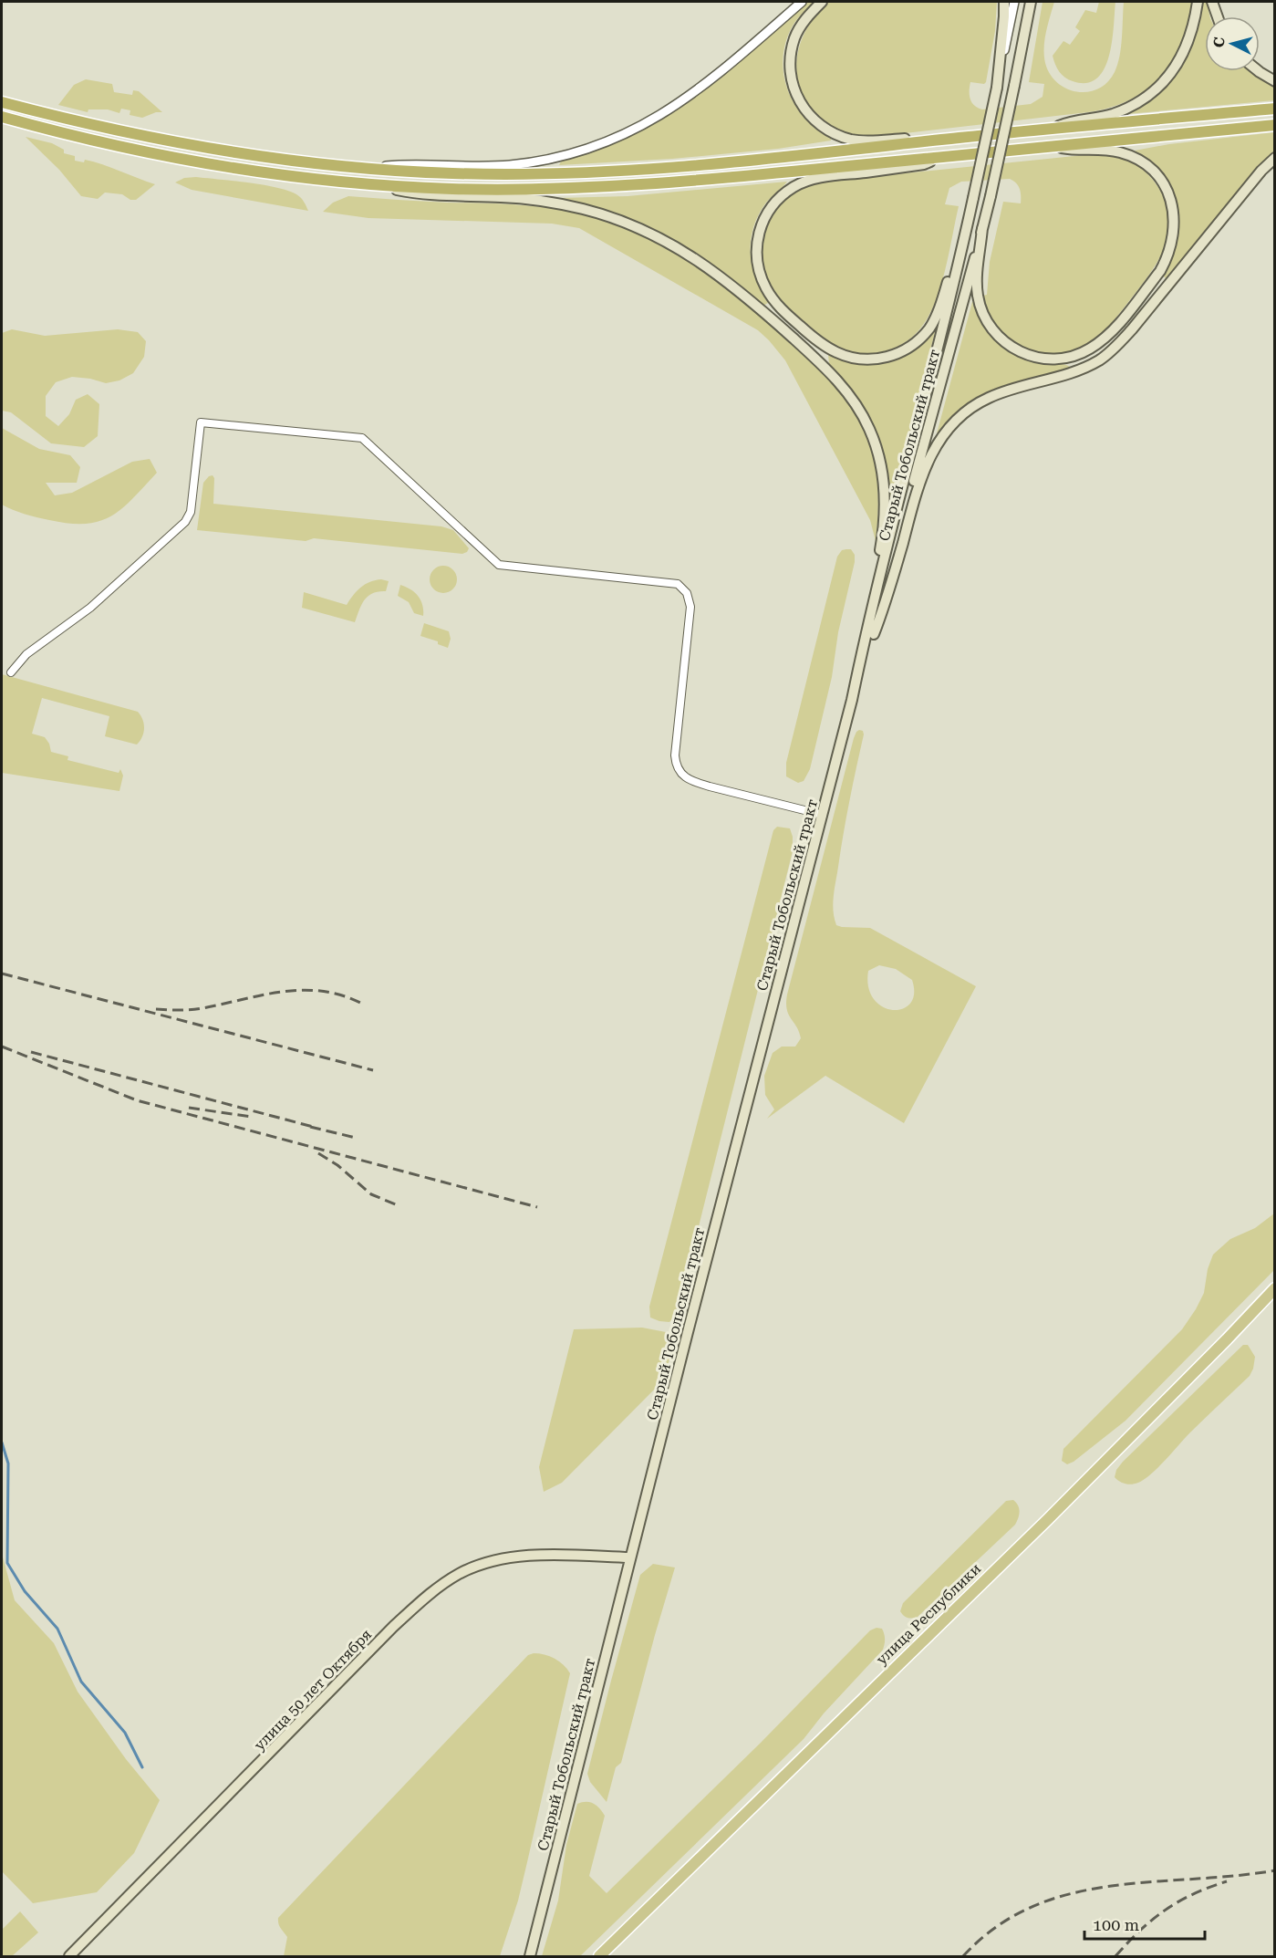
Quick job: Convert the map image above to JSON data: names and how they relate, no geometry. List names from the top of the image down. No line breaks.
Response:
{"streets":{"main road":["Старый Тобольский тракт","улица Республики","улица 50 лет Октября"]},"crossings":[["Старый Тобольский тракт","улица 50 лет Октября"]],"scale_bar":"100 m","north":"left"}
